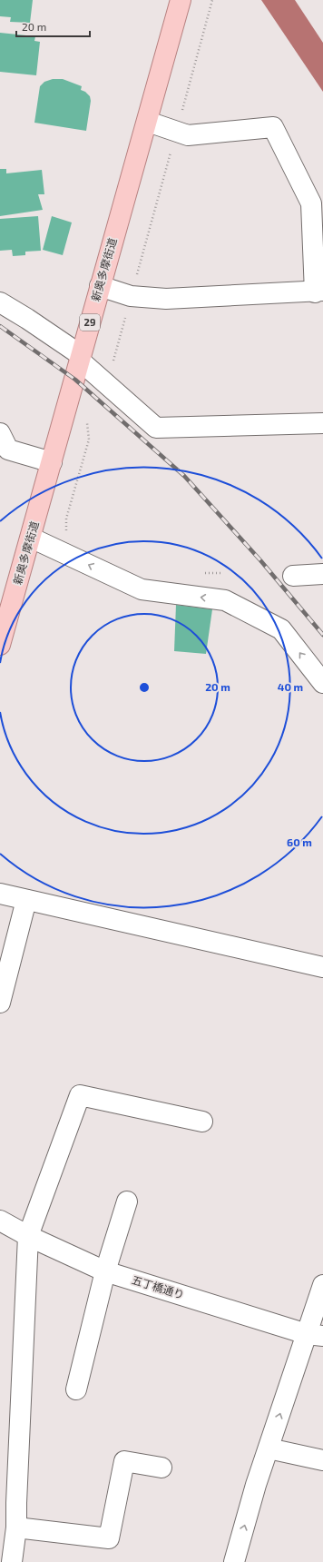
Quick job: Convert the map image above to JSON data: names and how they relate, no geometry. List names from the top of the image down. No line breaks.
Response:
{"streets":{"main road":["新奥多摩街道","29"],"street":["五丁橋通り"]},"scale_bar":"20 m","rings":["20 m","40 m","60 m"]}
